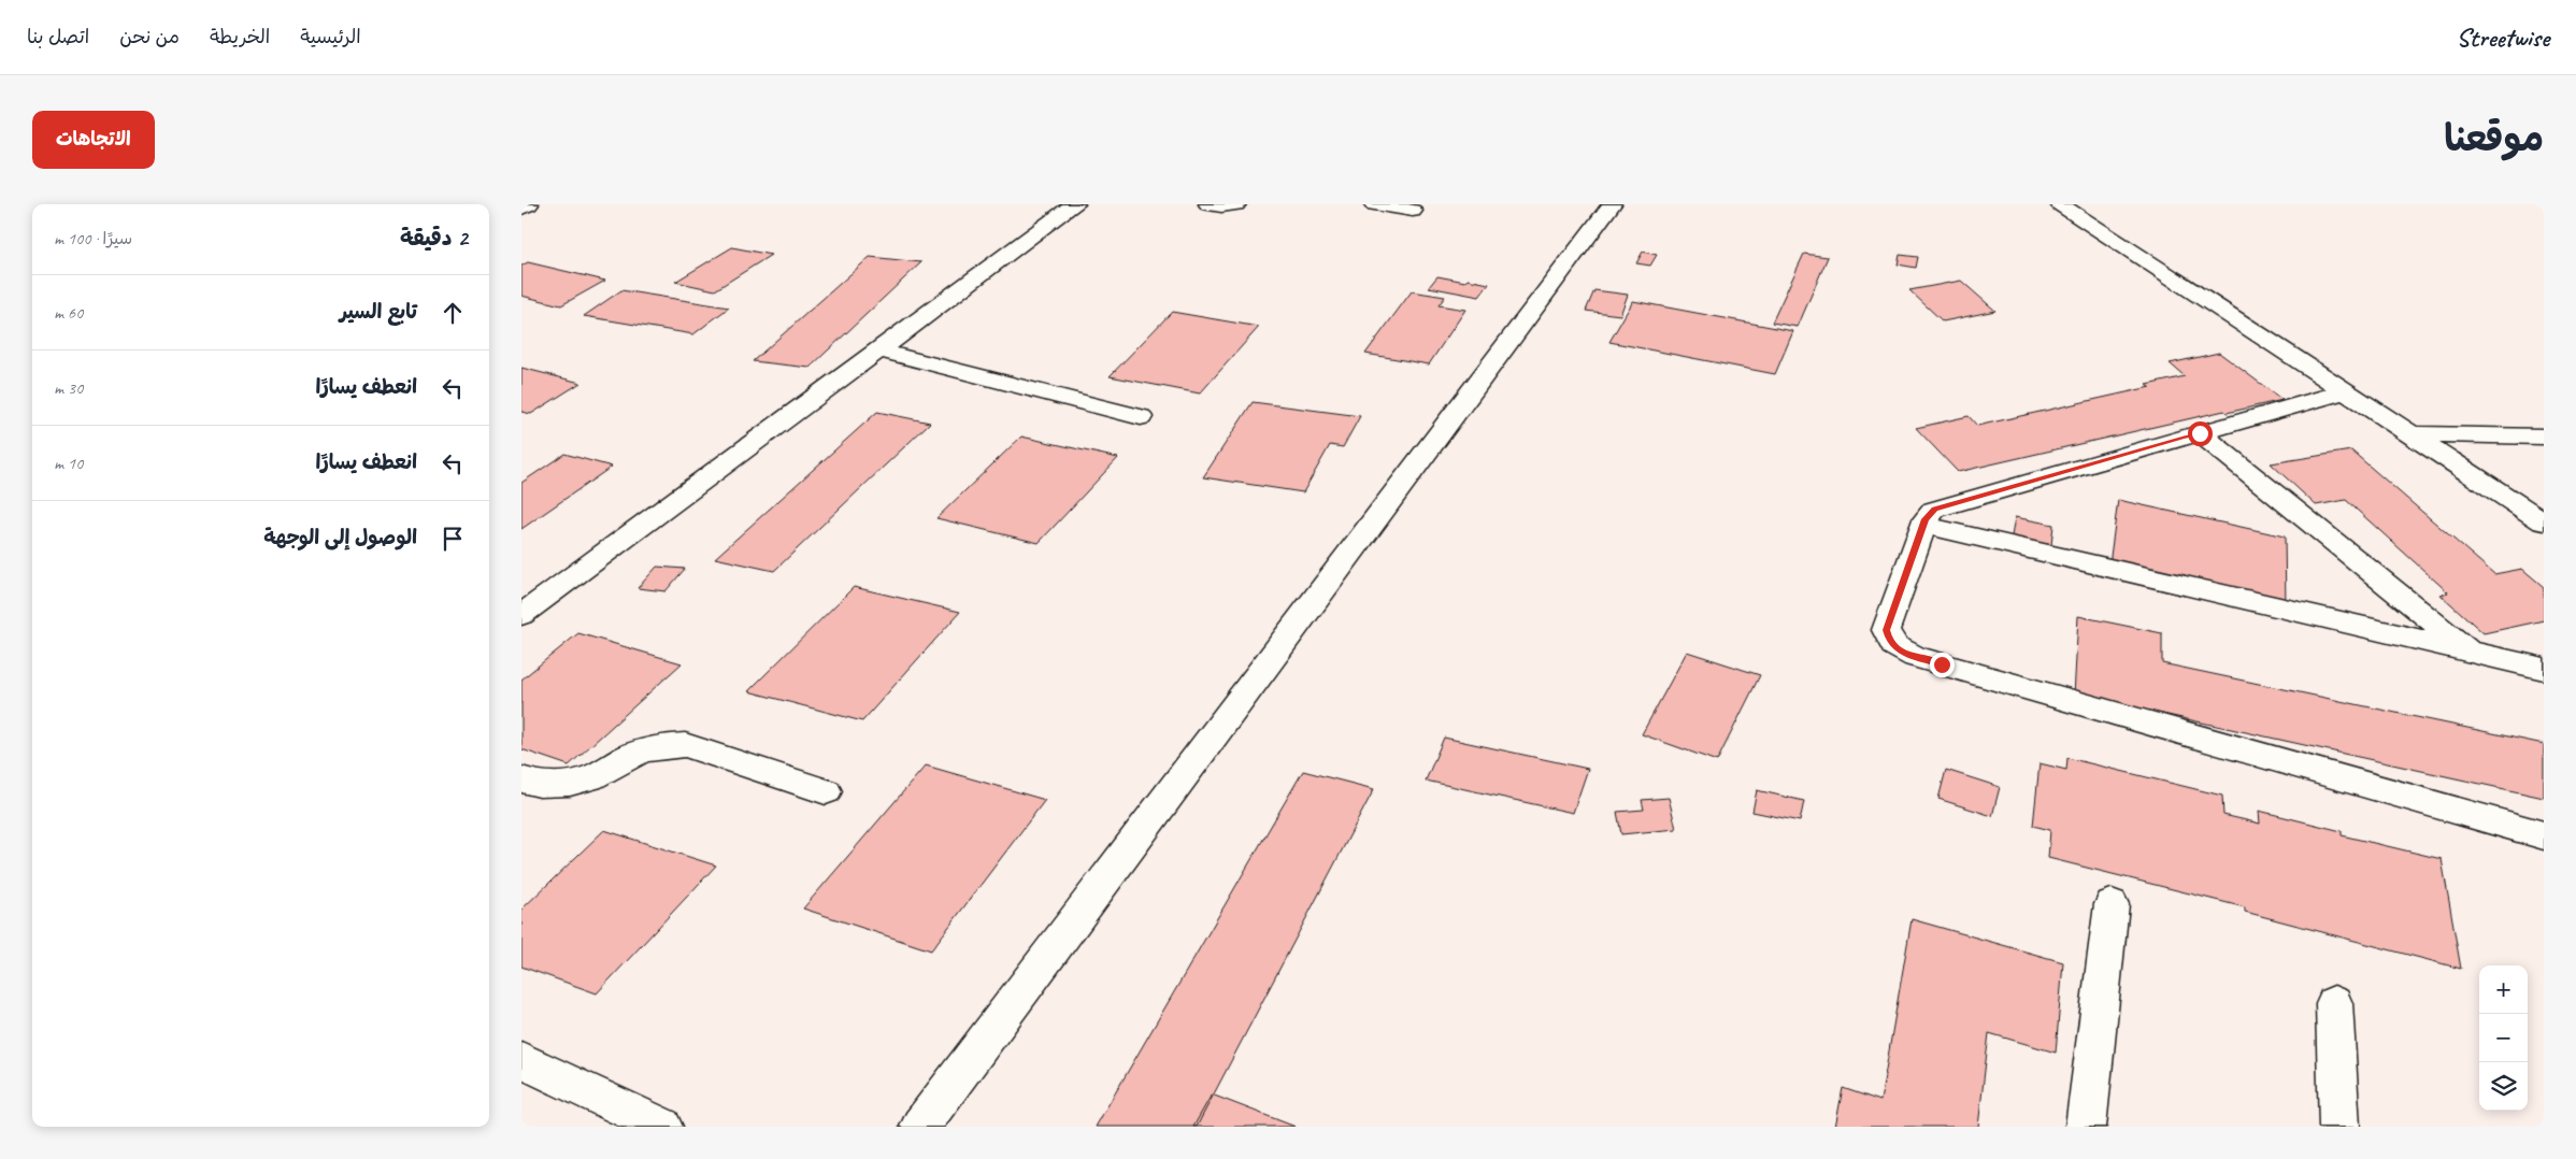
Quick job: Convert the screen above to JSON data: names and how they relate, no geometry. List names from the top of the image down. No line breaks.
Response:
{"page":{"header":"Streetwise","nav":["الرئيسية","الخريطة","من نحن","اتصل بنا"],"title":"موقعنا","buttons":"الاتجاهات","heading":["2 دقيقة","سيرًا · 100 m"],"list":[["تابع السير","60 m"],["انعطف يسارًا","30 m"],["انعطف يسارًا","10 m"],"الوصول إلى الوجهة"],"map_buttons":["+","−"]}}
